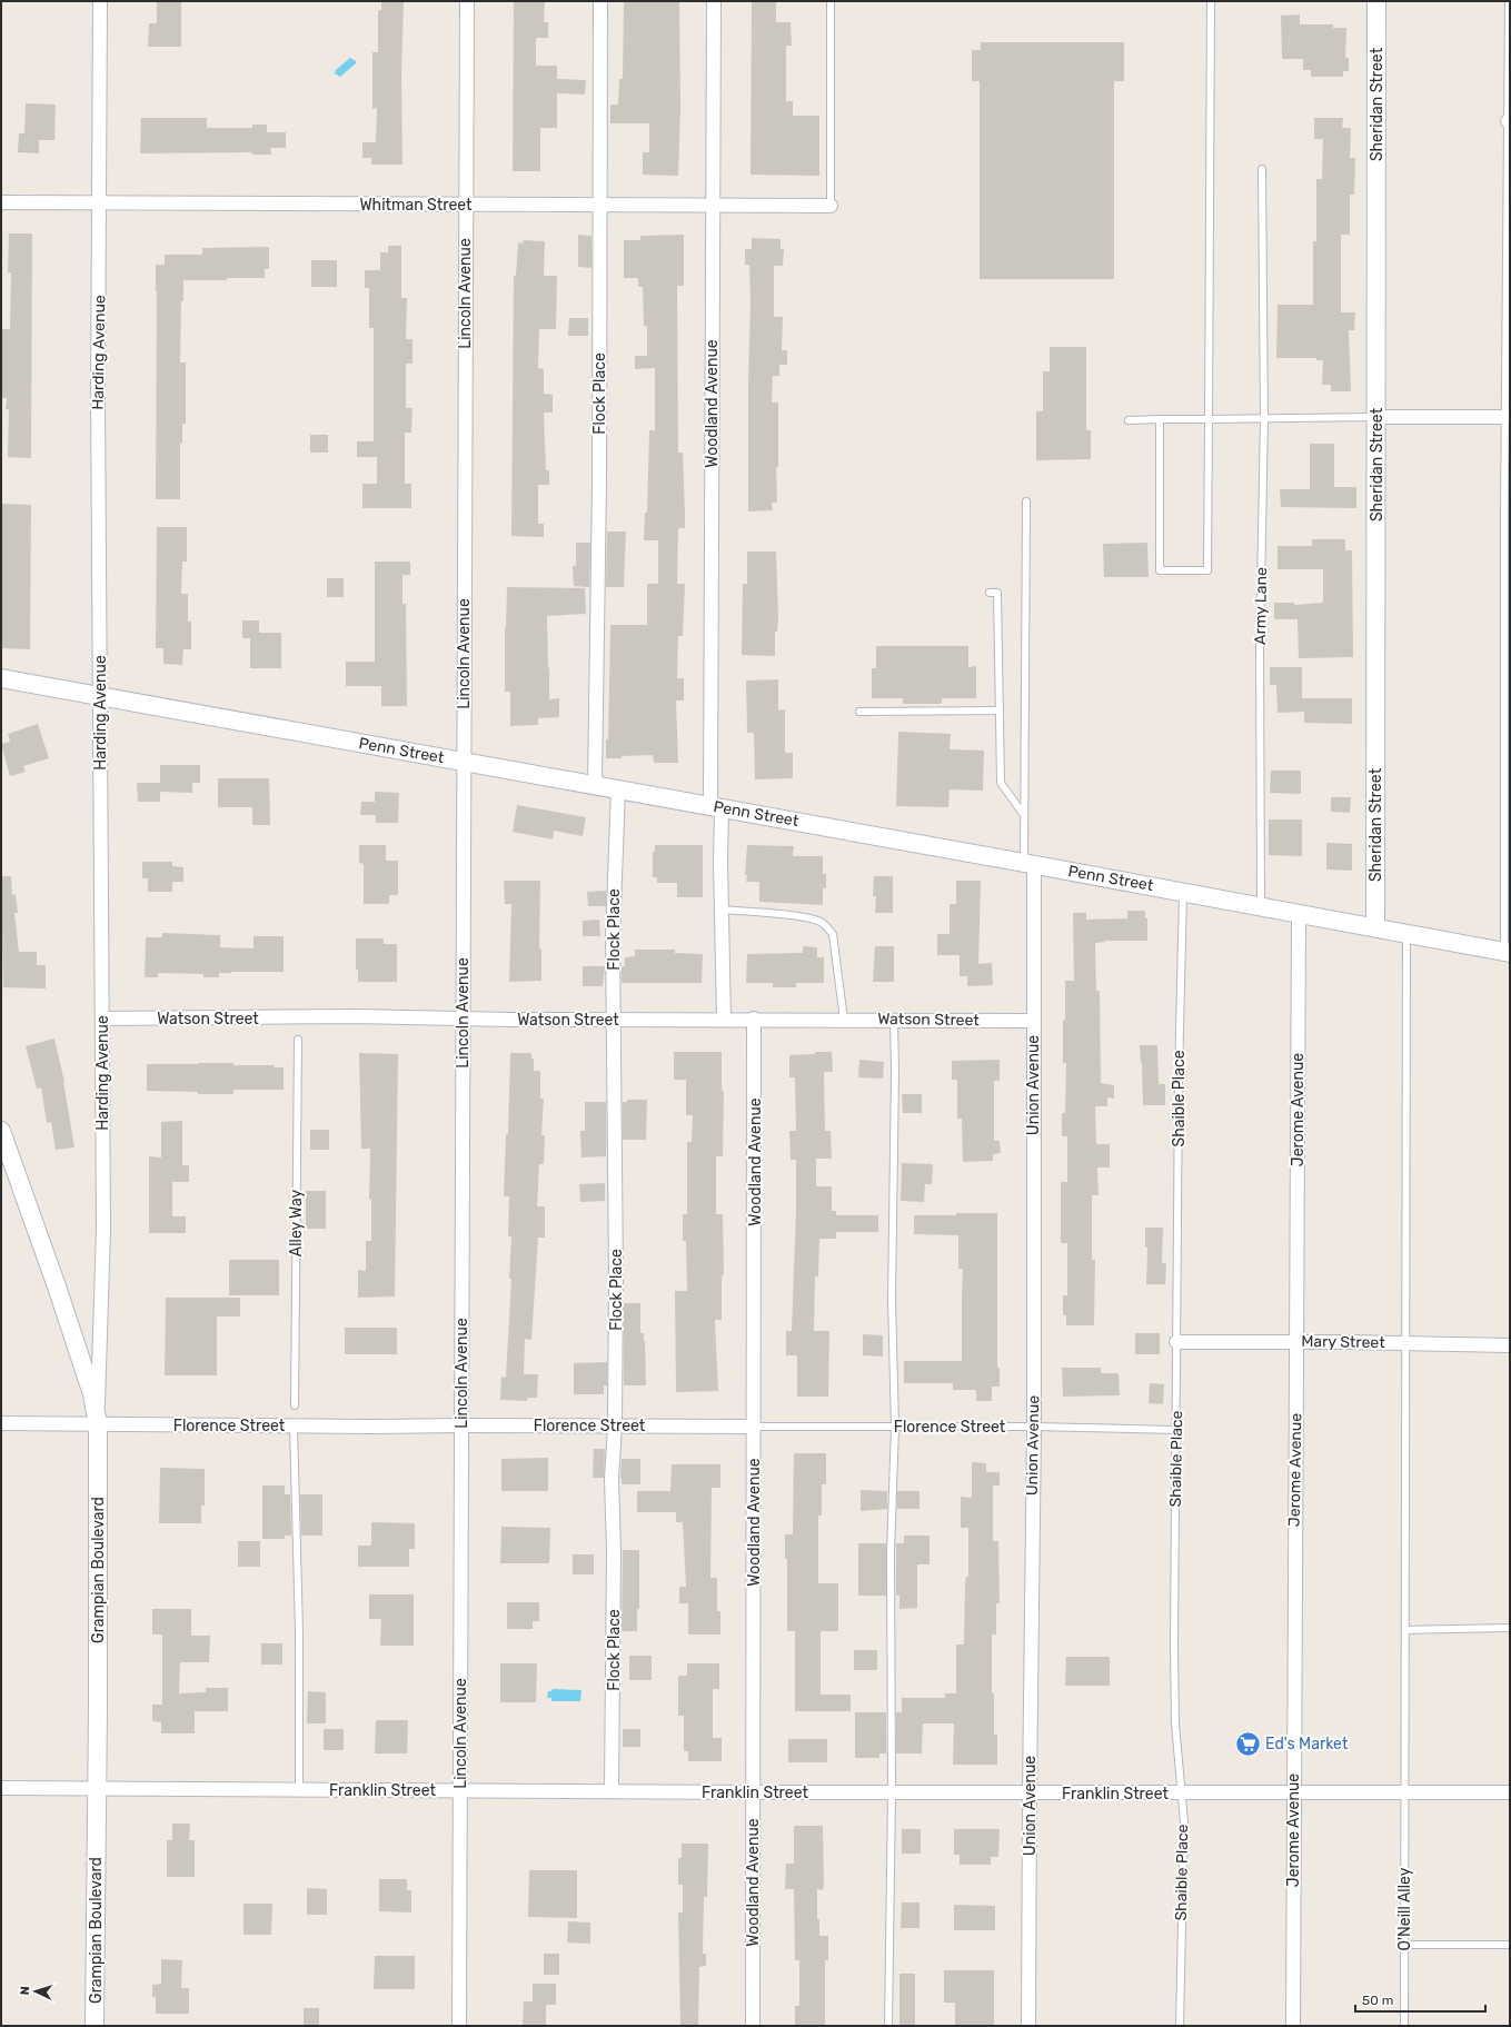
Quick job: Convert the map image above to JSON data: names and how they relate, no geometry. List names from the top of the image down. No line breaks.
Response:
{"streets":{"street":["Sheridan Street","Whitman Street","Lincoln Avenue","Harding Avenue","Flock Place","Woodland Avenue","Penn Street","Watson Street","Union Avenue","Jerome Avenue","Mary Street","Florence Street","Grampian Boulevard","Franklin Street"],"lane":["Army Lane","Shaible Place","Alley Way","O'Neill Alley"]},"crossings":[["Sheridan Street","Penn Street"],["Whitman Street","Lincoln Avenue"],["Whitman Street","Harding Avenue"],["Whitman Street","Flock Place"],["Whitman Street","Woodland Avenue"],["Lincoln Avenue","Penn Street"],["Lincoln Avenue","Watson Street"],["Lincoln Avenue","Florence Street"],["Lincoln Avenue","Franklin Street"],["Harding Avenue","Penn Street"],["Harding Avenue","Watson Street"],["Harding Avenue","Florence Street"],["Harding Avenue","Grampian Boulevard"],["Flock Place","Penn Street"],["Flock Place","Watson Street"],["Flock Place","Florence Street"],["Flock Place","Franklin Street"],["Woodland Avenue","Penn Street"],["Woodland Avenue","Watson Street"],["Woodland Avenue","Florence Street"],["Woodland Avenue","Franklin Street"],["Army Lane","Penn Street"],["Penn Street","Union Avenue"],["Penn Street","Shaible Place"],["Penn Street","Jerome Avenue"],["Penn Street","O'Neill Alley"],["Watson Street","Union Avenue"],["Union Avenue","Florence Street"],["Union Avenue","Franklin Street"],["Shaible Place","Mary Street"],["Shaible Place","Florence Street"],["Shaible Place","Franklin Street"],["Jerome Avenue","Mary Street"],["Jerome Avenue","Franklin Street"],["Mary Street","O'Neill Alley"],["Florence Street","Grampian Boulevard"],["Grampian Boulevard","Franklin Street"],["Franklin Street","O'Neill Alley"]],"places":{"supermarket":["Ed's Market"]},"scale_bar":"50 m","north":"left"}
